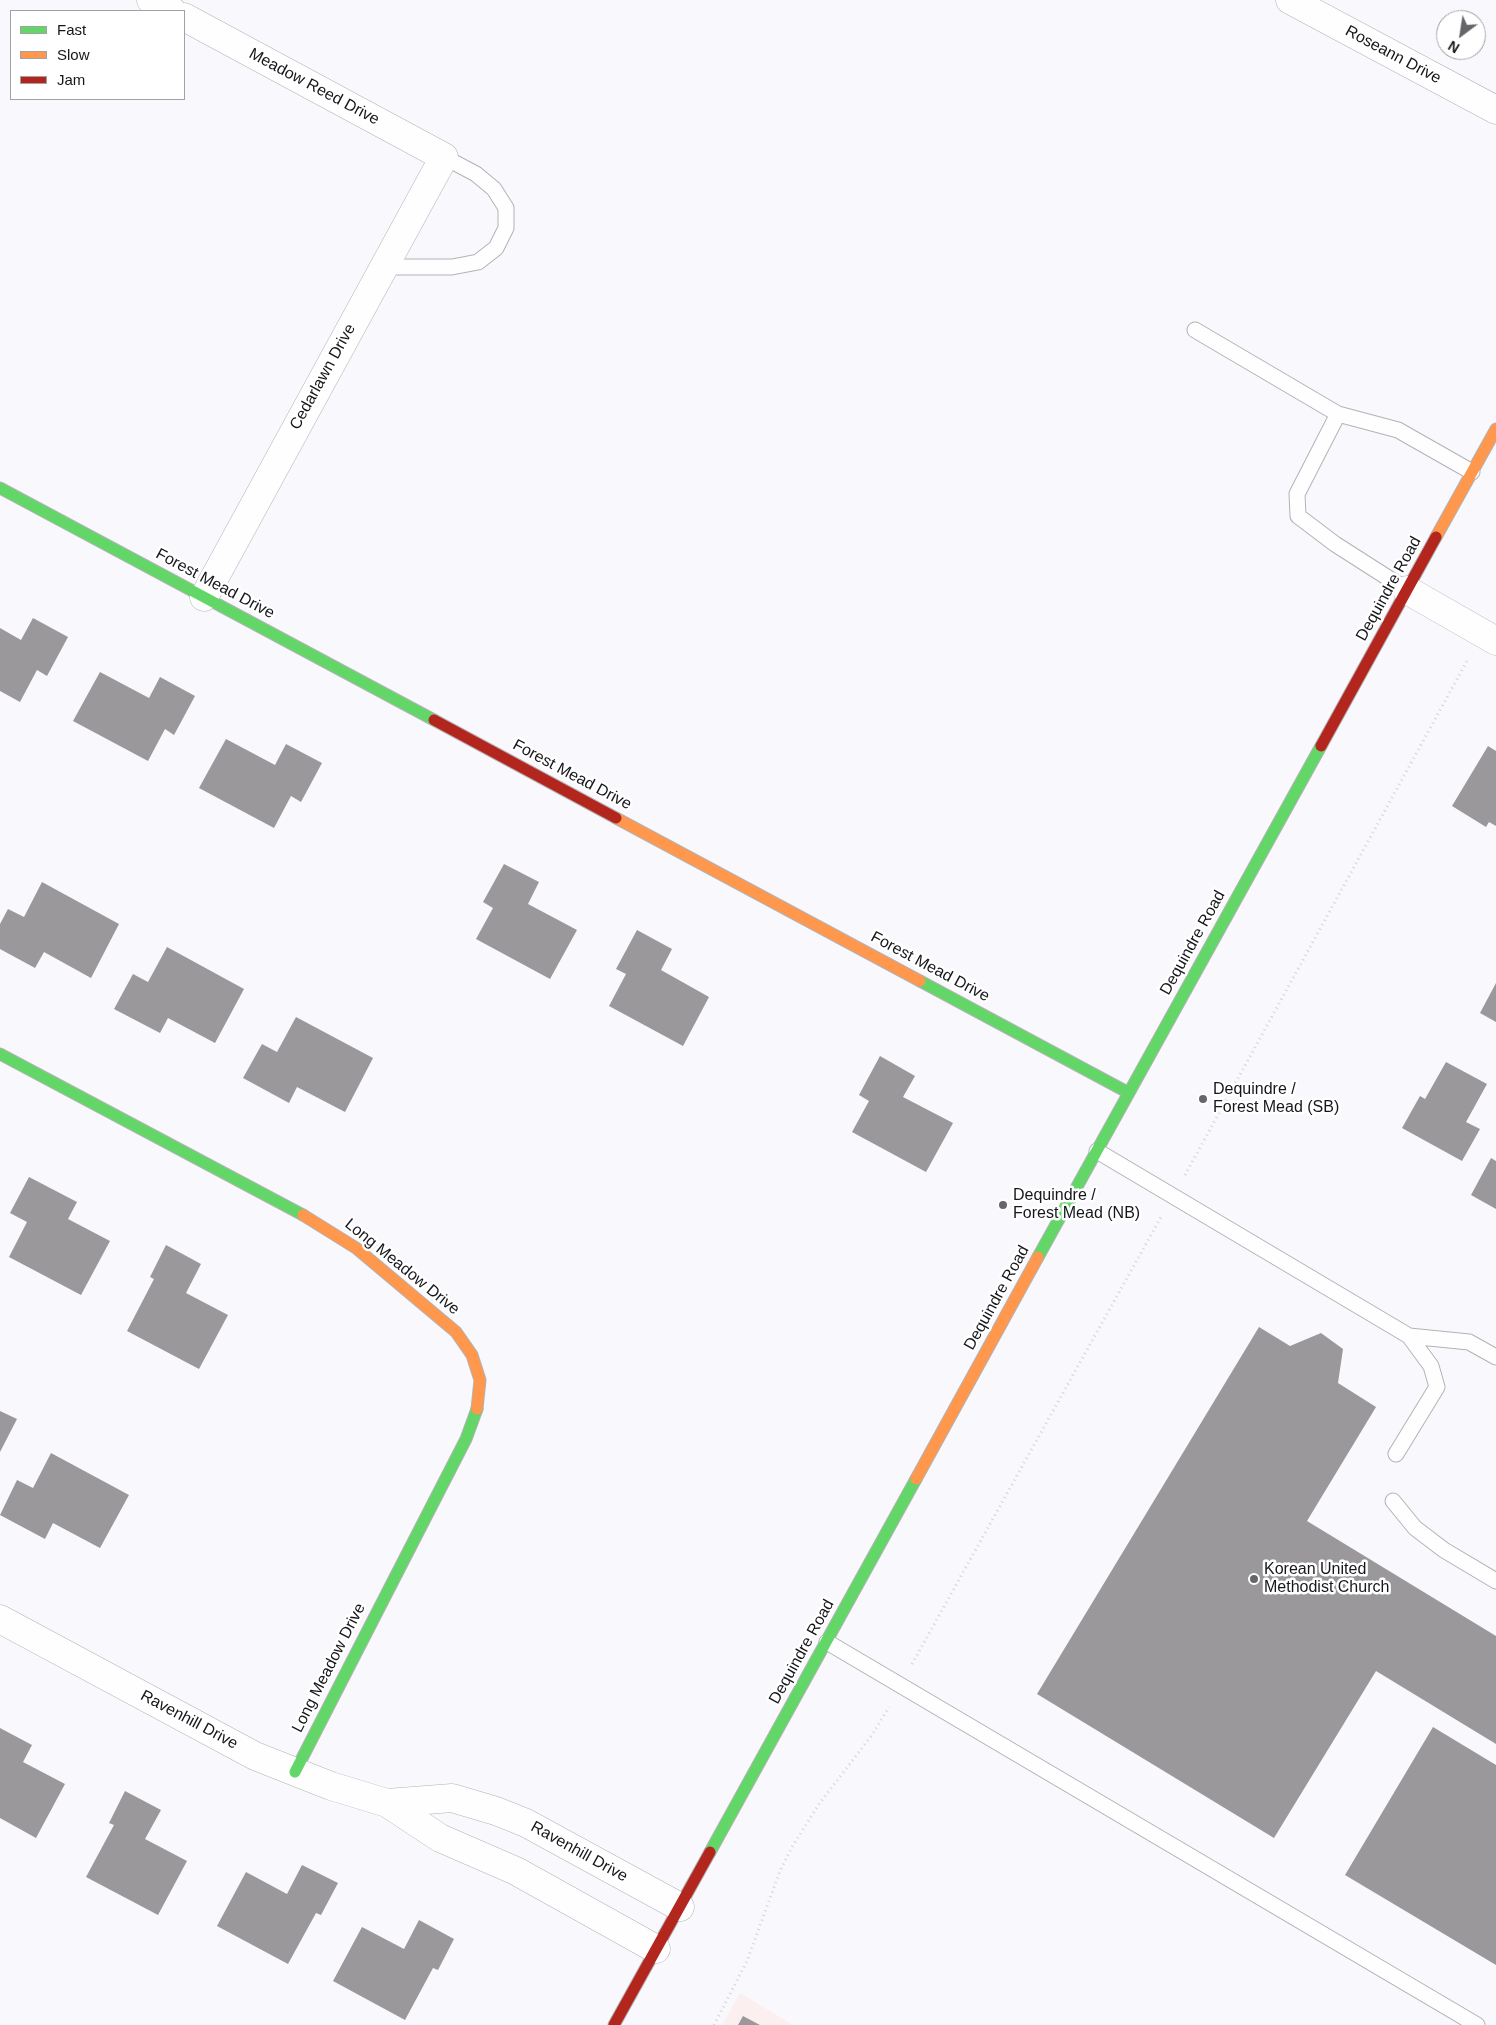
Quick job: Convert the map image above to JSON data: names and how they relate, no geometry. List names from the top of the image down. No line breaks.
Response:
{"streets":{"street":["Roseann Drive","Meadow Reed Drive","Cedarlawn Drive","Forest Mead Drive","Dequindre Road","Long Meadow Drive","Ravenhill Drive"]},"crossings":[["Meadow Reed Drive","Cedarlawn Drive"],["Cedarlawn Drive","Forest Mead Drive"],["Forest Mead Drive","Dequindre Road"],["Dequindre Road","Ravenhill Drive"],["Long Meadow Drive","Ravenhill Drive"]],"places":["Dequindre / Forest Mead (SB)","Dequindre / Forest Mead (NB)","Korean United Methodist Church"],"legend":["Fast","Slow","Jam"],"north":"bottom left"}
